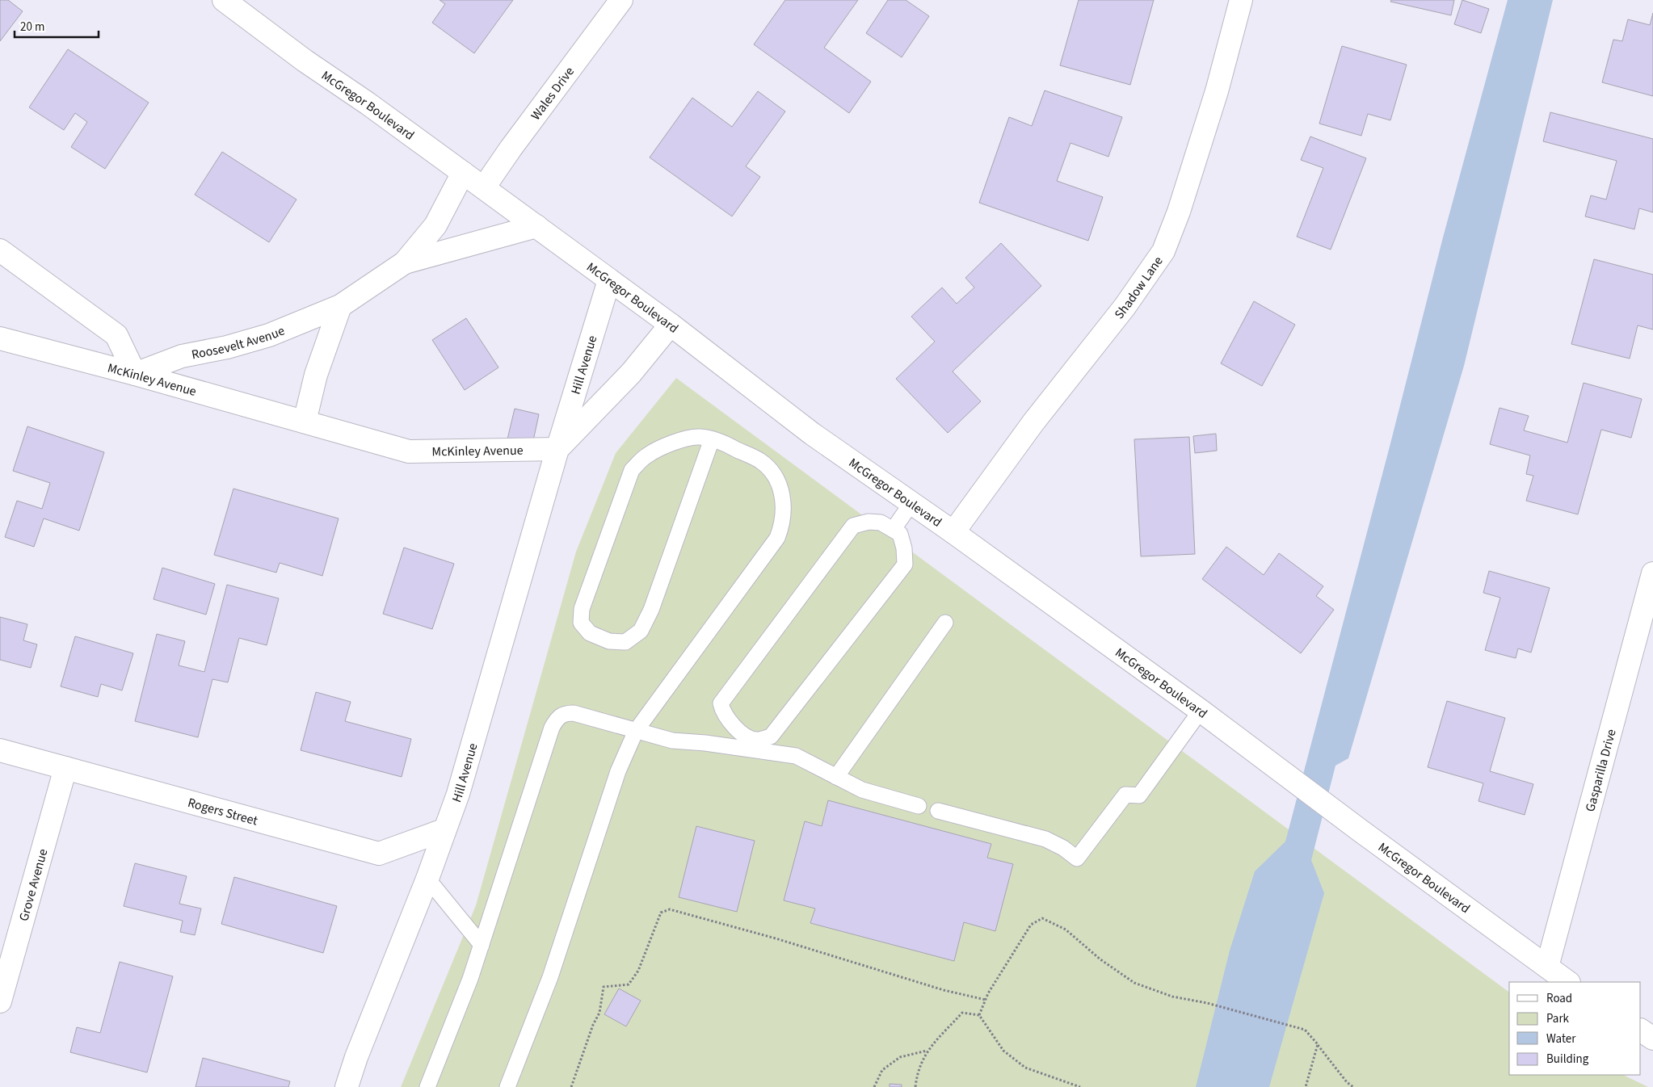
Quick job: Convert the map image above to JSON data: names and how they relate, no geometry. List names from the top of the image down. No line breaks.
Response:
{"streets":{"street":["Wales Drive","McGregor Boulevard","Shadow Lane","Roosevelt Avenue","Hill Avenue","McKinley Avenue","Gasparilla Drive","Rogers Street","Grove Avenue"]},"crossings":[["Wales Drive","McGregor Boulevard"],["McGregor Boulevard","Shadow Lane"],["McGregor Boulevard","Roosevelt Avenue"],["McGregor Boulevard","Hill Avenue"],["McGregor Boulevard","Gasparilla Drive"],["Roosevelt Avenue","McKinley Avenue"],["Hill Avenue","McKinley Avenue"],["Hill Avenue","Rogers Street"],["Rogers Street","Grove Avenue"]],"legend":["Road","Park","Water","Building"],"scale_bar":"20 m"}
